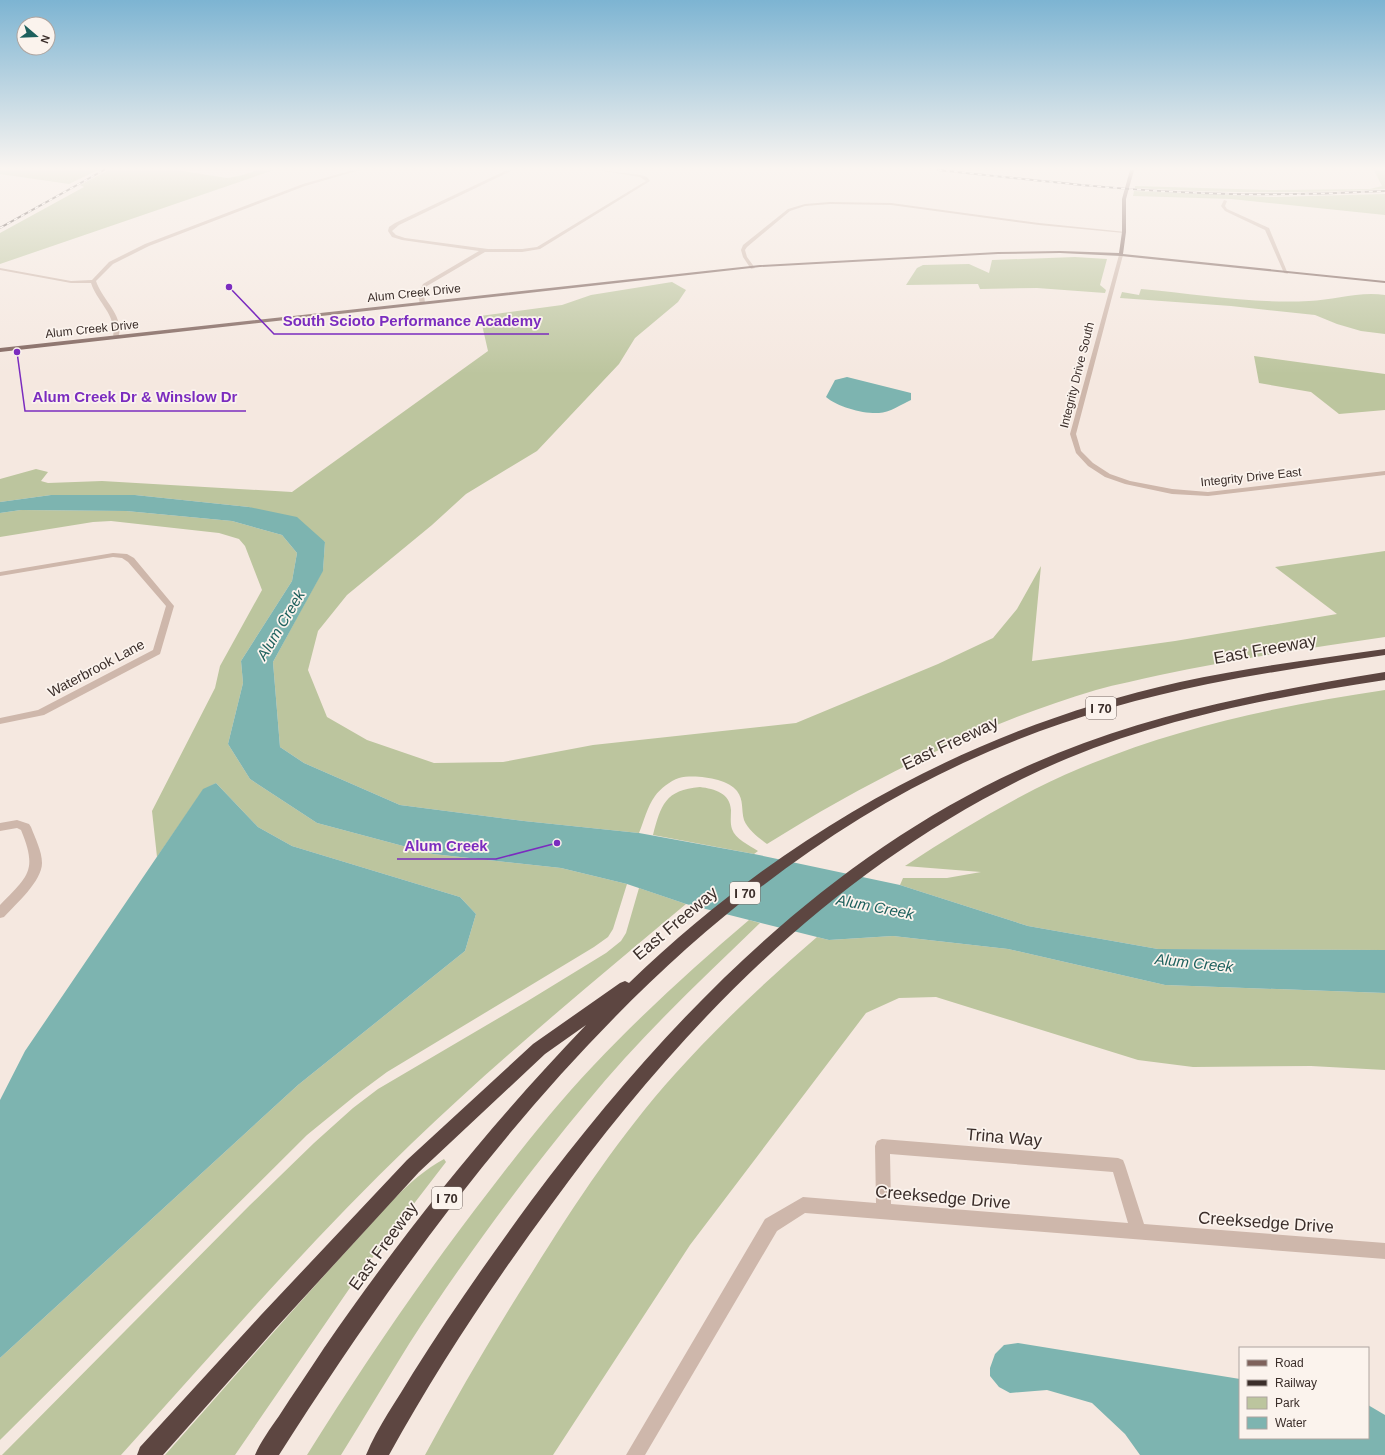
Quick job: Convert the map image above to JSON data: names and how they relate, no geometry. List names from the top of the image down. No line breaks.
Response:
{"streets":{"highway":["East Freeway","I 70"],"main road":["Alum Creek Drive"],"street":["Integrity Drive South","Integrity Drive East","Waterbrook Lane","Trina Way","Creeksedge Drive"]},"crossings":[["Alum Creek Drive","Integrity Drive South"],["Integrity Drive South","Integrity Drive East"],["Trina Way","Creeksedge Drive"]],"water":["Alum Creek"],"places":["South Scioto Performance Academy","Alum Creek Dr & Winslow Dr","Alum Creek"],"legend":["Road","Railway","Park","Water"],"north":"right"}
